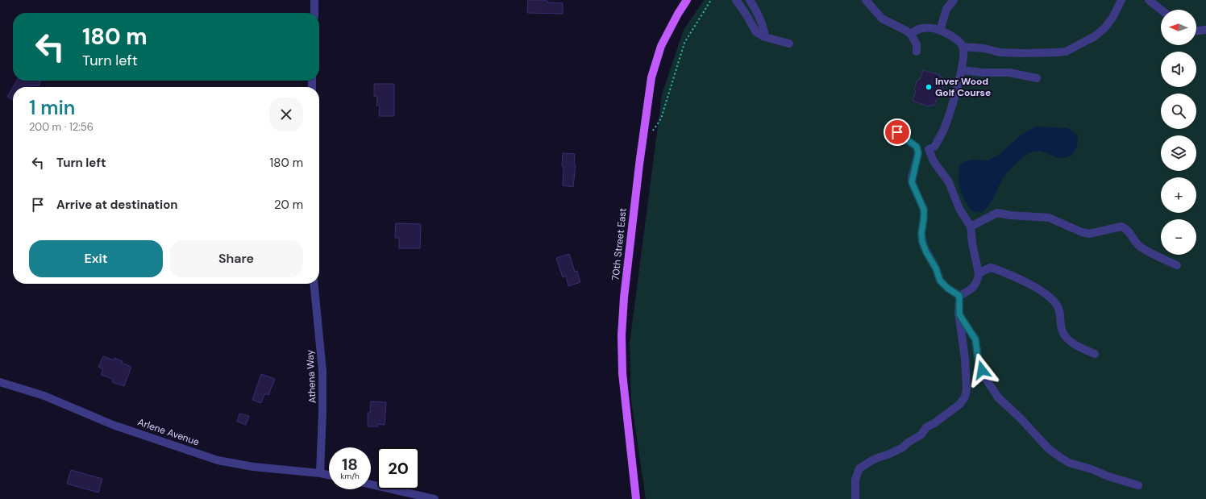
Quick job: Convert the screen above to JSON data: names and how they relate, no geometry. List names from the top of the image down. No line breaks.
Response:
{"streets":{"main road":["70th Street East"],"street":["Athena Way","Arlene Avenue"]},"crossings":[["Athena Way","Arlene Avenue"]],"places":["Inver Wood Golf Course"],"north":"left","page":{"map_buttons":["+","−"],"turn":["180 m","Turn left"],"heading":["1 min","200 m · 12:56"],"list":[{"name":"Turn left","value":"180 m"},{"name":"Arrive at destination","value":"20 m"}],"buttons":["Exit","Share"],"speed":"18 km/h","limit":"20"}}
